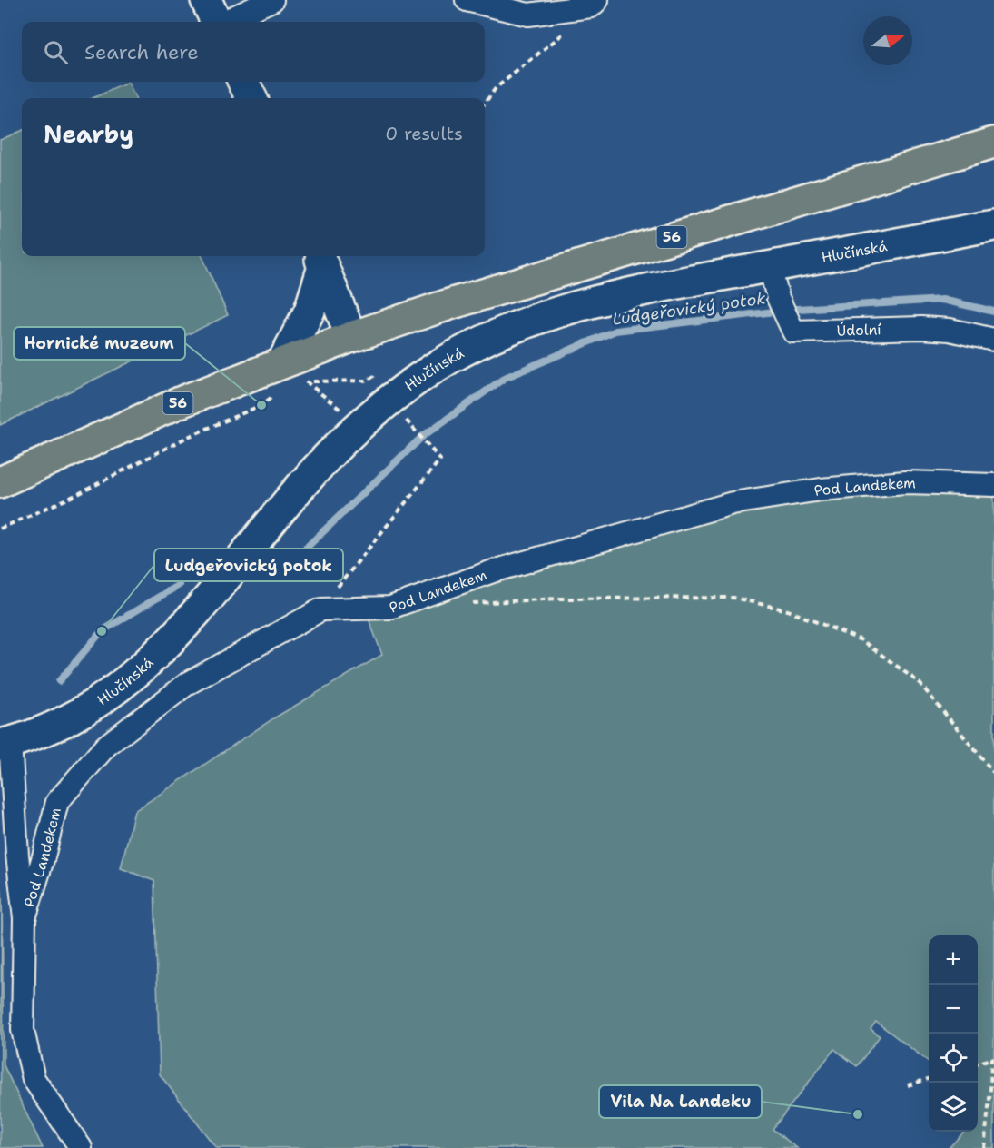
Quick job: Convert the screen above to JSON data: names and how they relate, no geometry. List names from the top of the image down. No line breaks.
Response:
{"streets":{"main road":["56"],"street":["Hlučínská","Údolní","Pod Landekem"]},"crossings":[["Hlučínská","Údolní"],["Hlučínská","Pod Landekem"]],"water":["Ludgeřovický potok"],"places":["Hornické muzeum","Ludgeřovický potok","Vila Na Landeku"],"north":"right","page":{"search":"Search here","heading":["Nearby","0 results"],"map_buttons":["+","−"]}}
